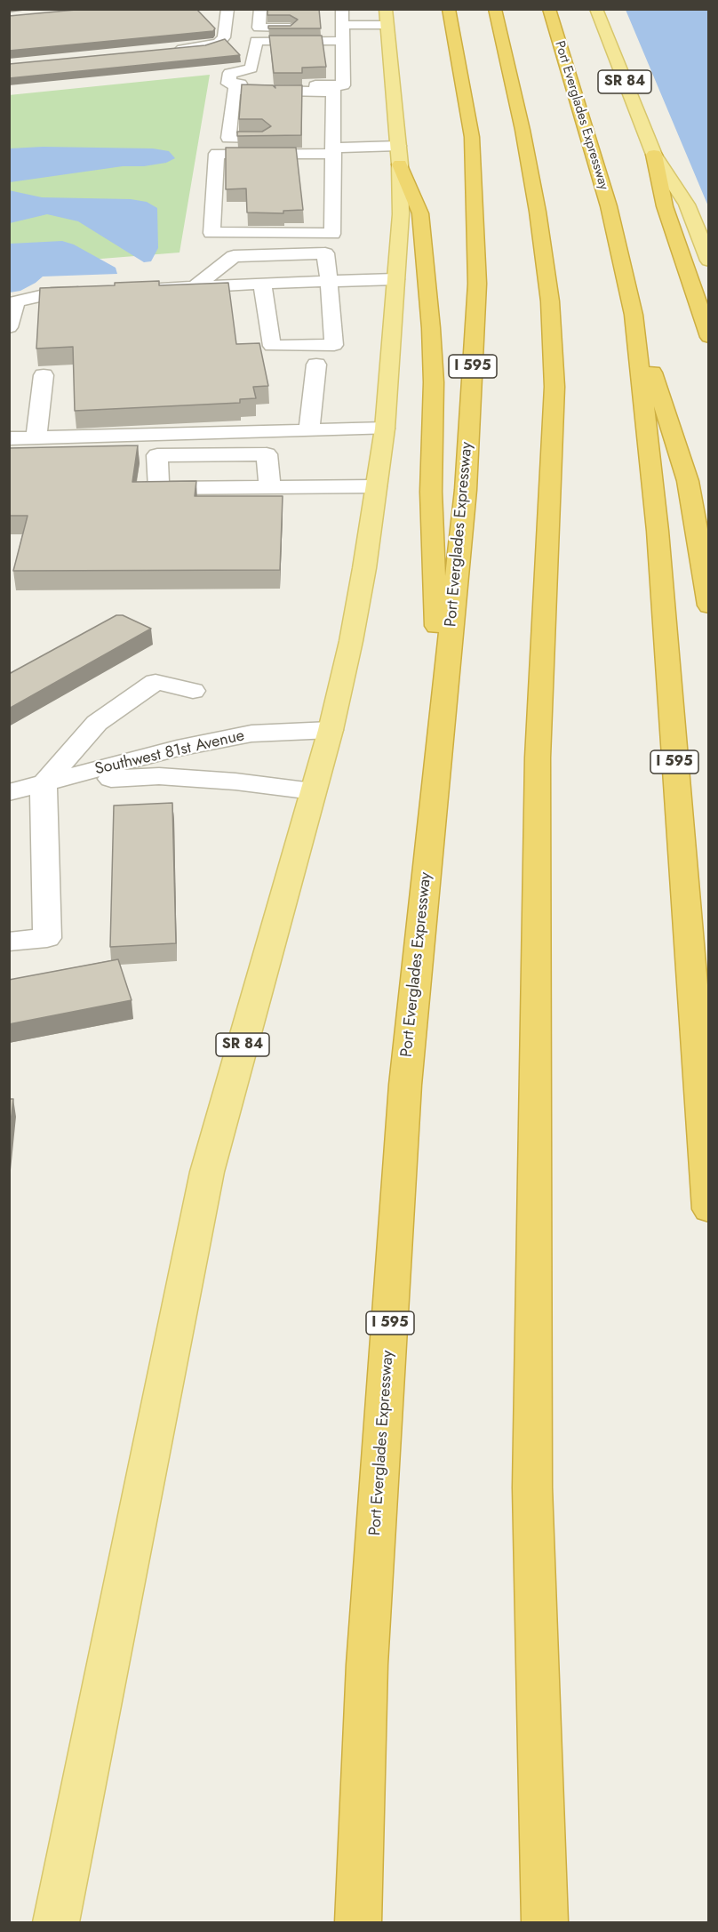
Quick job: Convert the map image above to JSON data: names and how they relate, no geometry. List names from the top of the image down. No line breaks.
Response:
{"streets":{"highway":["Port Everglades Expressway","I 595"],"main road":["SR 84"],"street":["Southwest 81st Avenue"]},"crossings":[["SR 84","Southwest 81st Avenue"]]}
